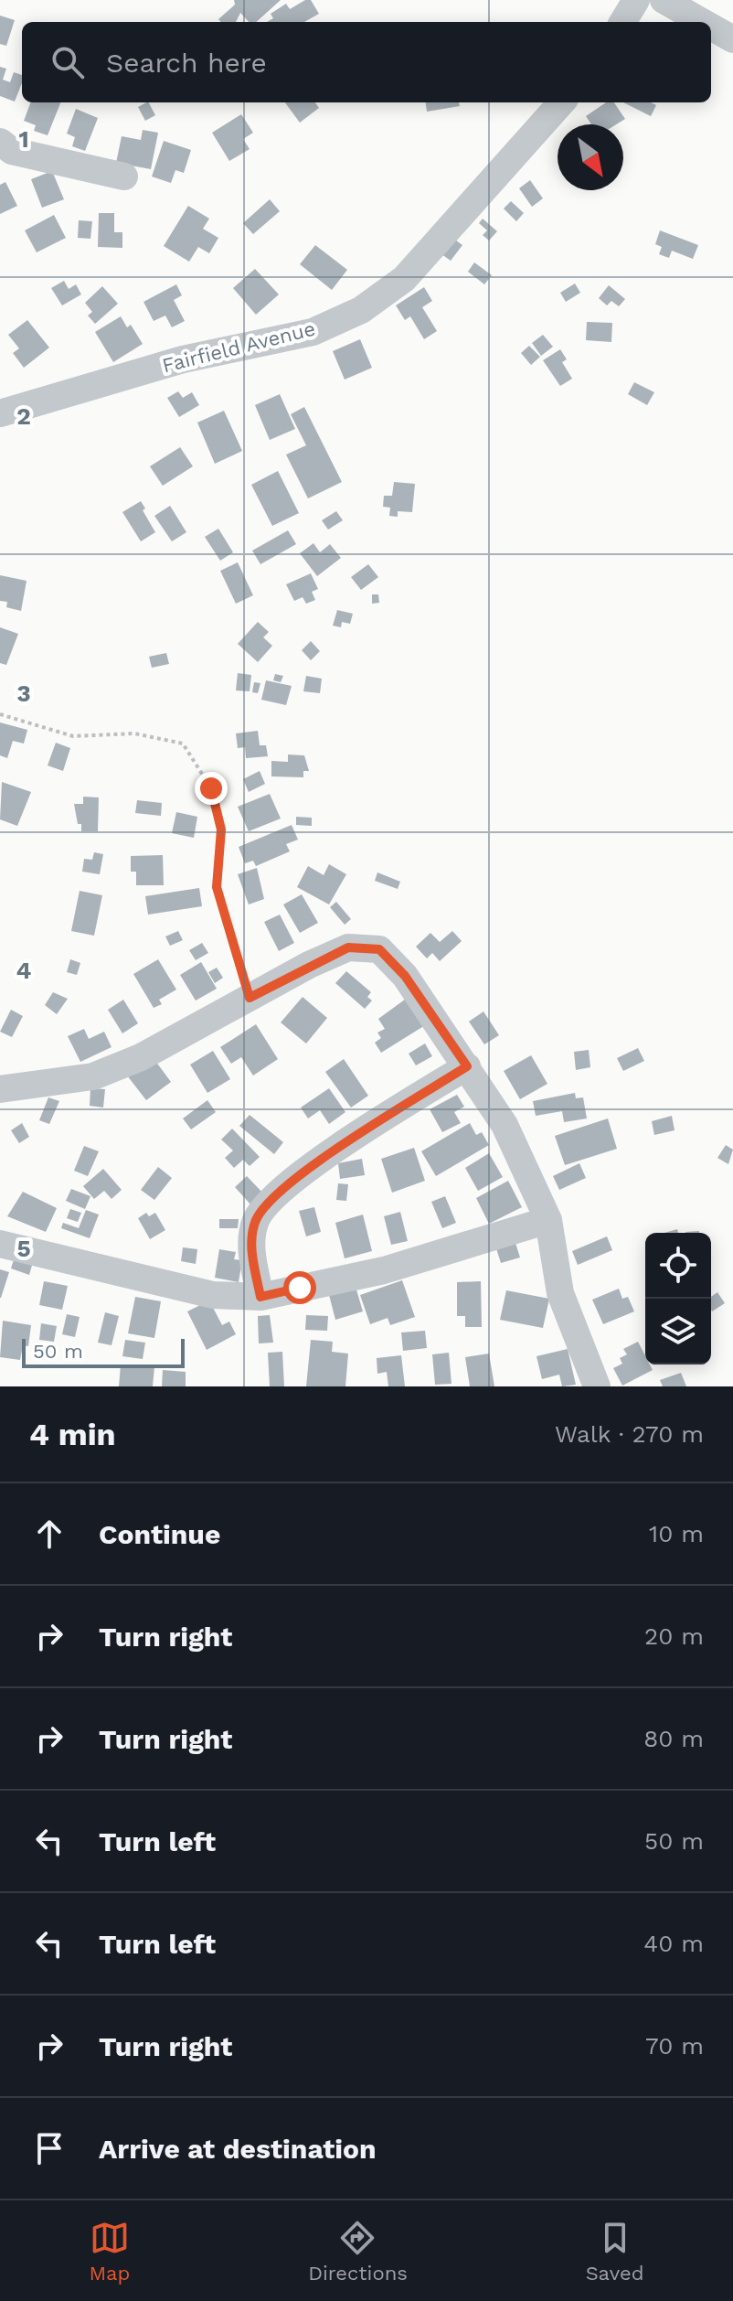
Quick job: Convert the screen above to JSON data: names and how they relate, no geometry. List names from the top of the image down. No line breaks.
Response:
{"streets":{"street":["Fairfield Avenue"]},"scale_bar":"50 m","north":"bottom right","page":{"search":"Search here","scale":"50 m","heading":["4 min","Walk · 270 m"],"list":[["Continue","10 m"],["Turn right","20 m"],["Turn right","80 m"],["Turn left","50 m"],["Turn left","40 m"],["Turn right","70 m"],"Arrive at destination"],"nav":["Map","Directions","Saved"]},"grid":{"rows":["1","2","3","4","5"]}}
